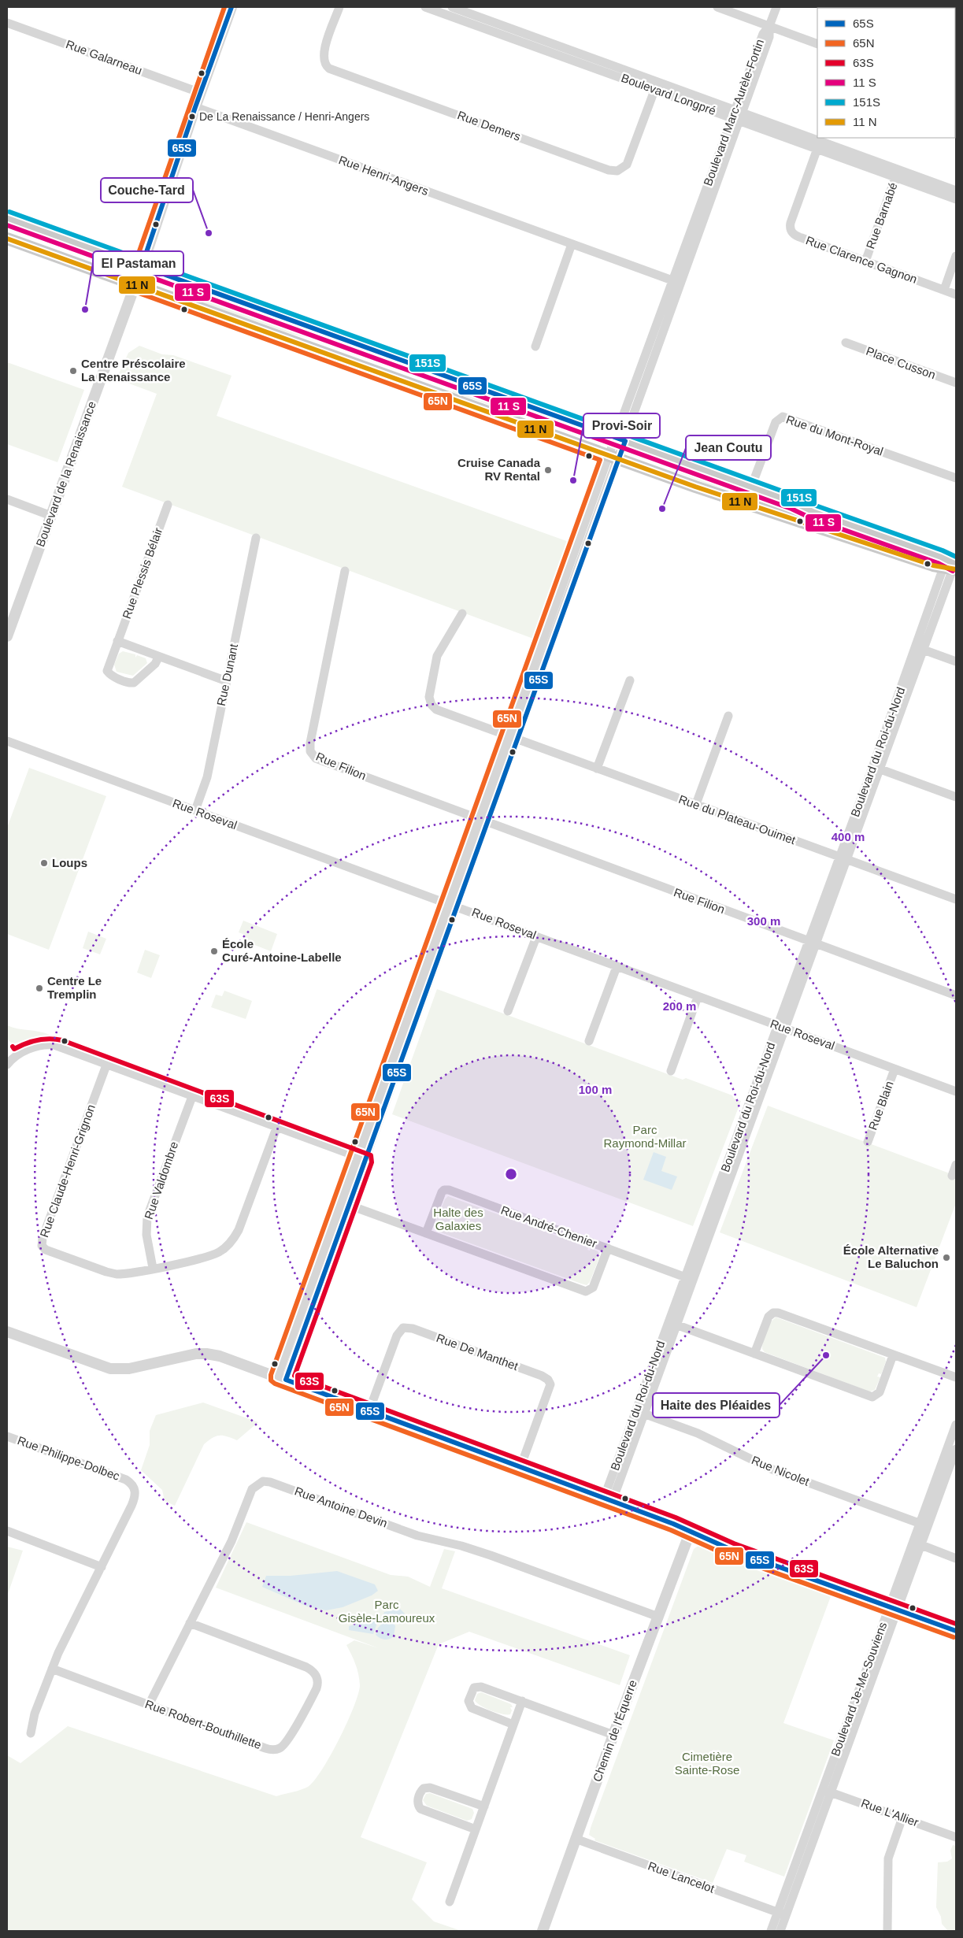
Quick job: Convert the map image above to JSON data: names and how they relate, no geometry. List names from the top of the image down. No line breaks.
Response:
{"streets":{"street":["Rue Galarneau","Boulevard Longpré","Boulevard Marc-Aurèle-Fortin","Rue Demers","Rue Henri-Angers","Rue Barnabé","Rue Clarence Gagnon","Place Cusson","Rue du Mont-Royal","Boulevard de la Renaissance","Rue Plessis Bélair","Rue Dunant","Boulevard du Roi-du-Nord","Rue Filion","Rue Roseval","Rue du Plateau-Ouimet","Rue Blain","Rue Claude-Henri-Grignon","Rue Valdombre","Rue André-Chenier","Rue De Manthet","Rue Philippe-Dolbec","Rue Nicolet","Rue Antoine Devin","Boulevard Je-Me-Souviens","Rue Robert-Bouthillette","Chemin de l'Équerre","Rue L'Allier","Rue Lancelot"]},"crossings":[["Rue Galarneau","Boulevard de la Renaissance"],["Boulevard Longpré","Boulevard Marc-Aurèle-Fortin"],["Boulevard Longpré","Rue Demers"],["Boulevard Longpré","Rue Barnabé"],["Boulevard Longpré","Rue Clarence Gagnon"],["Boulevard Marc-Aurèle-Fortin","Rue Henri-Angers"],["Boulevard Marc-Aurèle-Fortin","Rue Filion"],["Boulevard Marc-Aurèle-Fortin","Rue Roseval"],["Boulevard Marc-Aurèle-Fortin","Rue du Plateau-Ouimet"],["Boulevard Marc-Aurèle-Fortin","Rue André-Chenier"],["Rue Henri-Angers","Boulevard de la Renaissance"],["Rue Barnabé","Rue Clarence Gagnon"],["Rue Dunant","Rue Roseval"],["Boulevard du Roi-du-Nord","Rue Filion"],["Boulevard du Roi-du-Nord","Rue Roseval"],["Boulevard du Roi-du-Nord","Rue du Plateau-Ouimet"],["Boulevard du Roi-du-Nord","Rue André-Chenier"],["Boulevard du Roi-du-Nord","Rue Nicolet"],["Rue Roseval","Rue Blain"],["Rue Claude-Henri-Grignon","Rue Valdombre"],["Rue Philippe-Dolbec","Rue Robert-Bouthillette"],["Rue Nicolet","Boulevard Je-Me-Souviens"],["Rue Antoine Devin","Rue Robert-Bouthillette"],["Rue Antoine Devin","Chemin de l'Équerre"],["Boulevard Je-Me-Souviens","Rue L'Allier"],["Boulevard Je-Me-Souviens","Rue Lancelot"],["Chemin de l'Équerre","Rue Lancelot"]],"parks":["Parc Raymond-Millar","Halte des Galaxies","Parc Gisèle-Lamoureux","Cimetière Sainte-Rose"],"places":["De La Renaissance / Henri-Angers","Couche-Tard","El Pastaman","Centre Préscolaire La Renaissance","Cruise Canada RV Rental","Provi-Soir","Jean Coutu","Loups","École Curé-Antoine-Labelle","Centre Le Tremplin","École Alternative Le Baluchon","Haite des Pléaides"],"lines":["transit line 65S","transit line 65N","transit line 151S","transit line 63S"],"legend":["65S","65N","63S","11 S","151S","11 N"],"rings":["400 m","300 m","200 m","100 m"]}
